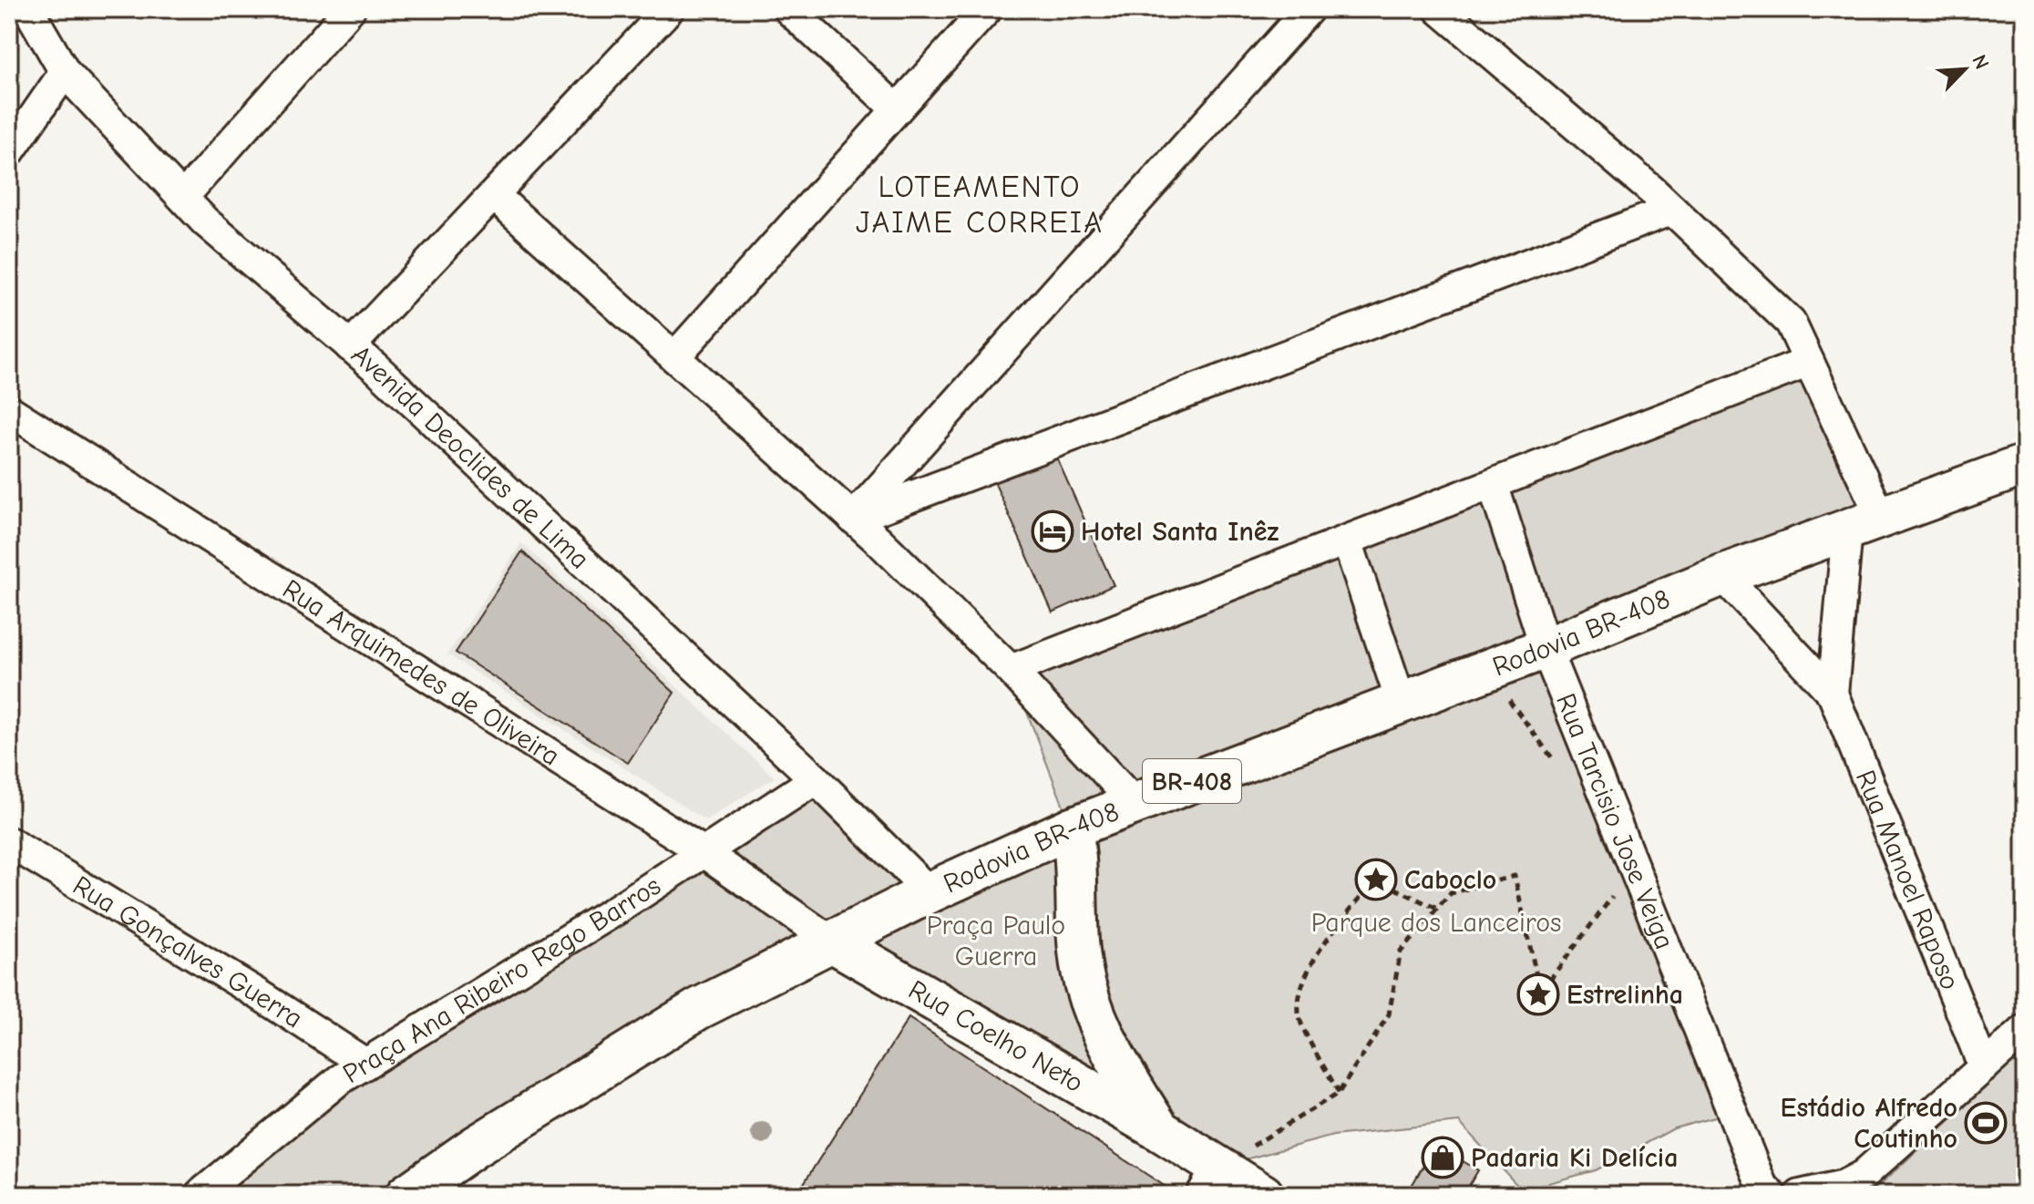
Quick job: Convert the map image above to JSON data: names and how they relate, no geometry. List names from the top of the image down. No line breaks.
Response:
{"streets":{"main road":["Rodovia BR-408","BR-408","Rua Coelho Neto"],"street":["Avenida Deoclides de Lima","Rua Arquimedes de Oliveira","Rua Tarcisio Jose Veiga","Rua Manoel Raposo","Rua Gonçalves Guerra","Praça Ana Ribeiro Rego Barros"]},"crossings":[["Avenida Deoclides de Lima","Rodovia BR-408"],["Avenida Deoclides de Lima","Praça Ana Ribeiro Rego Barros"],["Rodovia BR-408","Rua Arquimedes de Oliveira"],["Rodovia BR-408","Rua Tarcisio Jose Veiga"],["Rodovia BR-408","Rua Manoel Raposo"],["Rodovia BR-408","Rua Coelho Neto"],["Rua Arquimedes de Oliveira","Praça Ana Ribeiro Rego Barros"],["Rua Arquimedes de Oliveira","Rua Coelho Neto"],["Rua Gonçalves Guerra","Praça Ana Ribeiro Rego Barros"]],"districts":["LOTEAMENTO JAIME CORREIA"],"parks":["Parque dos Lanceiros","Praça Paulo Guerra"],"places":{"hotel":["Hotel Santa Inêz"],"place":["Caboclo","Estrelinha"],"sports":["Estádio Alfredo Coutinho"],"shop":["Padaria Ki Delícia"]},"north":"top right"}
